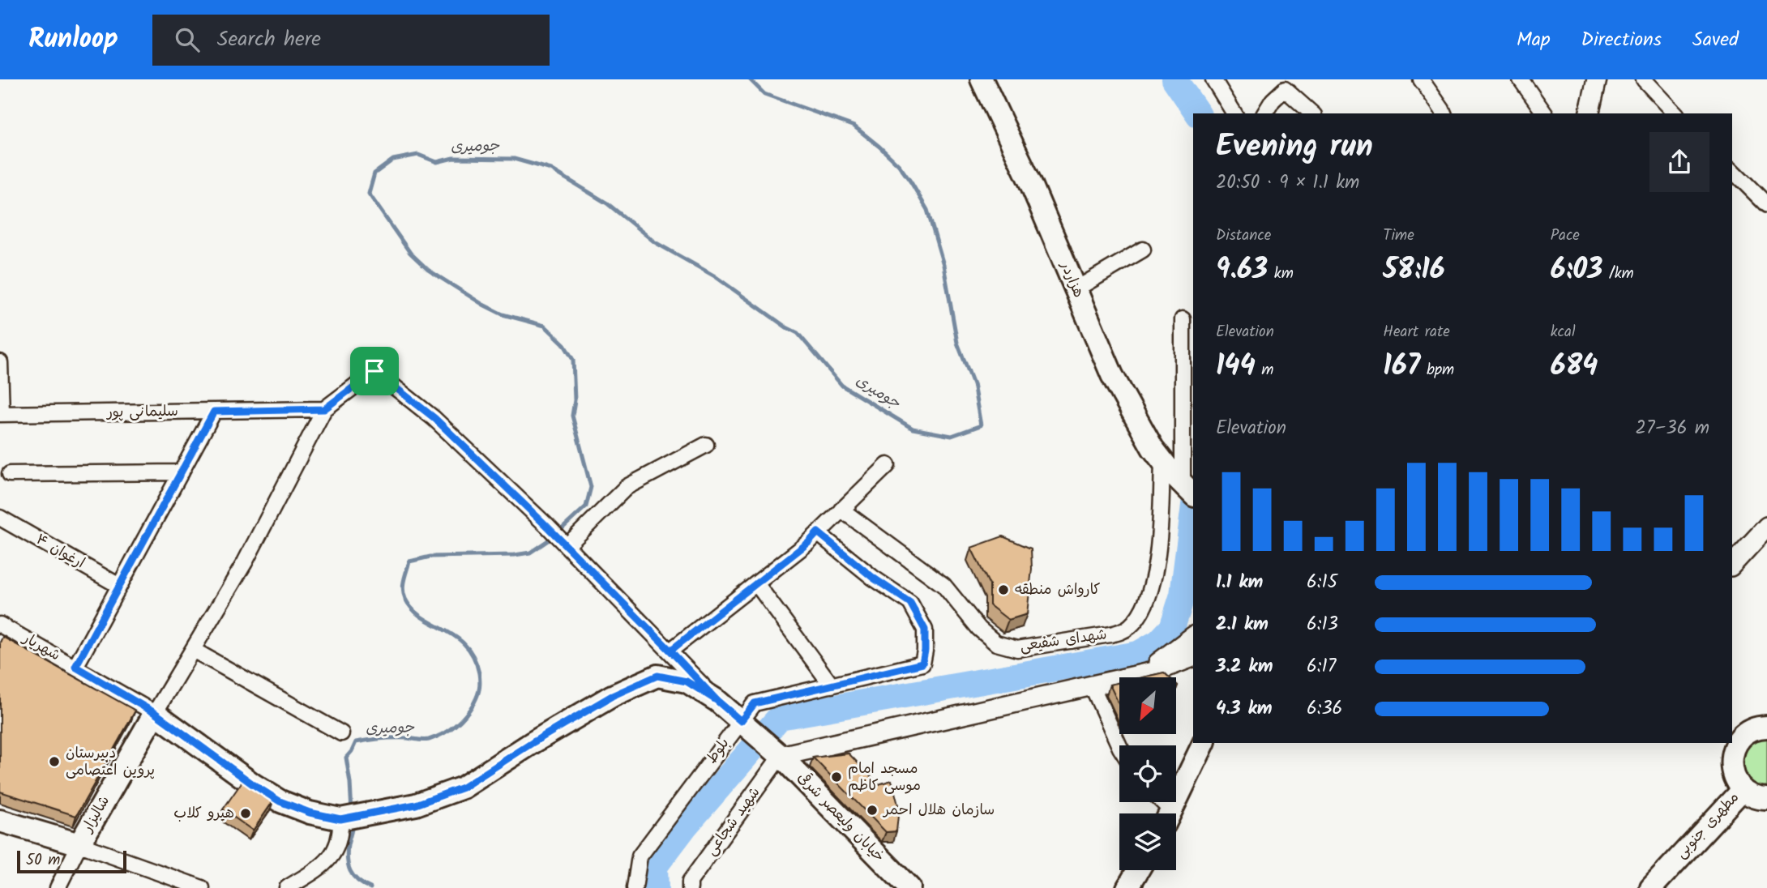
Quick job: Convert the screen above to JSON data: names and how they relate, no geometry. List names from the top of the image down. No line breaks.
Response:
{"streets":{"main road":["هزاردر","شهریار","شالیزار","خیابان ولیعصر شرقی","مطهری جنوبی"],"street":["سلیمانی پور","ارغوان ۴","شهدای شفیعی","بلوط","شهید شجاعی"]},"crossings":[["هزاردر","شهدای شفیعی"],["شهریار","بلوط"],["شهریار","شالیزار"],["شهریار","خیابان ولیعصر شرقی"],["بلوط","خیابان ولیعصر شرقی"],["خیابان ولیعصر شرقی","شهید شجاعی"]],"water":["جومیری"],"places":["کارواش منطقه","دبیرستان پروین اعتصامی","مسجد امام موسی کاظم","سازمان هلال احمر","هیرو کلاب"],"scale_bar":"50 m","north":"bottom left","page":{"header":"Runloop","search":"Search here","nav":["Map","Directions","Saved"],"heading":["Evening run","20:50 · 9 × 1.1 km"],"stats":[["Distance","9.63 km"],["Time","58:16"],["Pace","6:03 /km"],["Elevation","144 m"],["Heart rate","167 bpm"],["kcal","684"]],"chart":["Elevation","27–36 m"],"list":[{"name":"1.1 km","note":"6:15"},{"name":"2.1 km","note":"6:13"},{"name":"3.2 km","note":"6:17"},{"name":"4.3 km","note":"6:36"}],"scale":"50 m"}}
